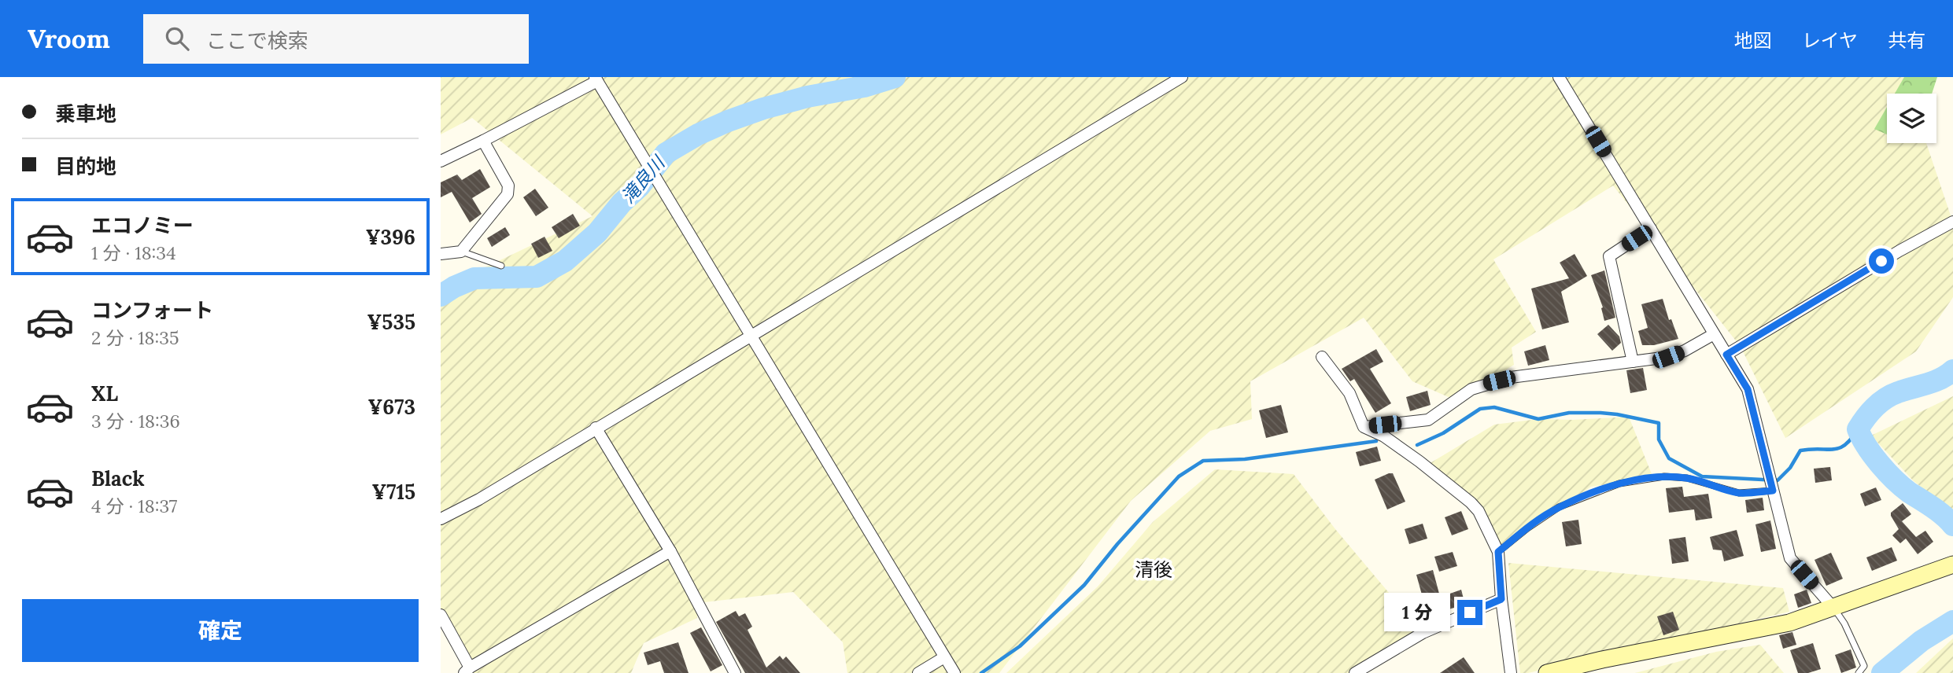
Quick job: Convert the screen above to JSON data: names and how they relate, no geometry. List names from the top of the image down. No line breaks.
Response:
{"districts":["清後"],"water":["滝良川"],"page":{"header":"Vroom","search":"ここで検索","nav":["地図","レイヤ","共有"],"banner":["乗車地","目的地"],"list":[{"name":"エコノミー","note":"1 分 · 18:34","value":"¥396"},{"name":"コンフォート","note":"2 分 · 18:35","value":"¥535"},{"name":"XL","note":"3 分 · 18:36","value":"¥673"},{"name":"Black","note":"4 分 · 18:37","value":"¥715"}],"buttons":"確定","bubble":"1 分"}}
